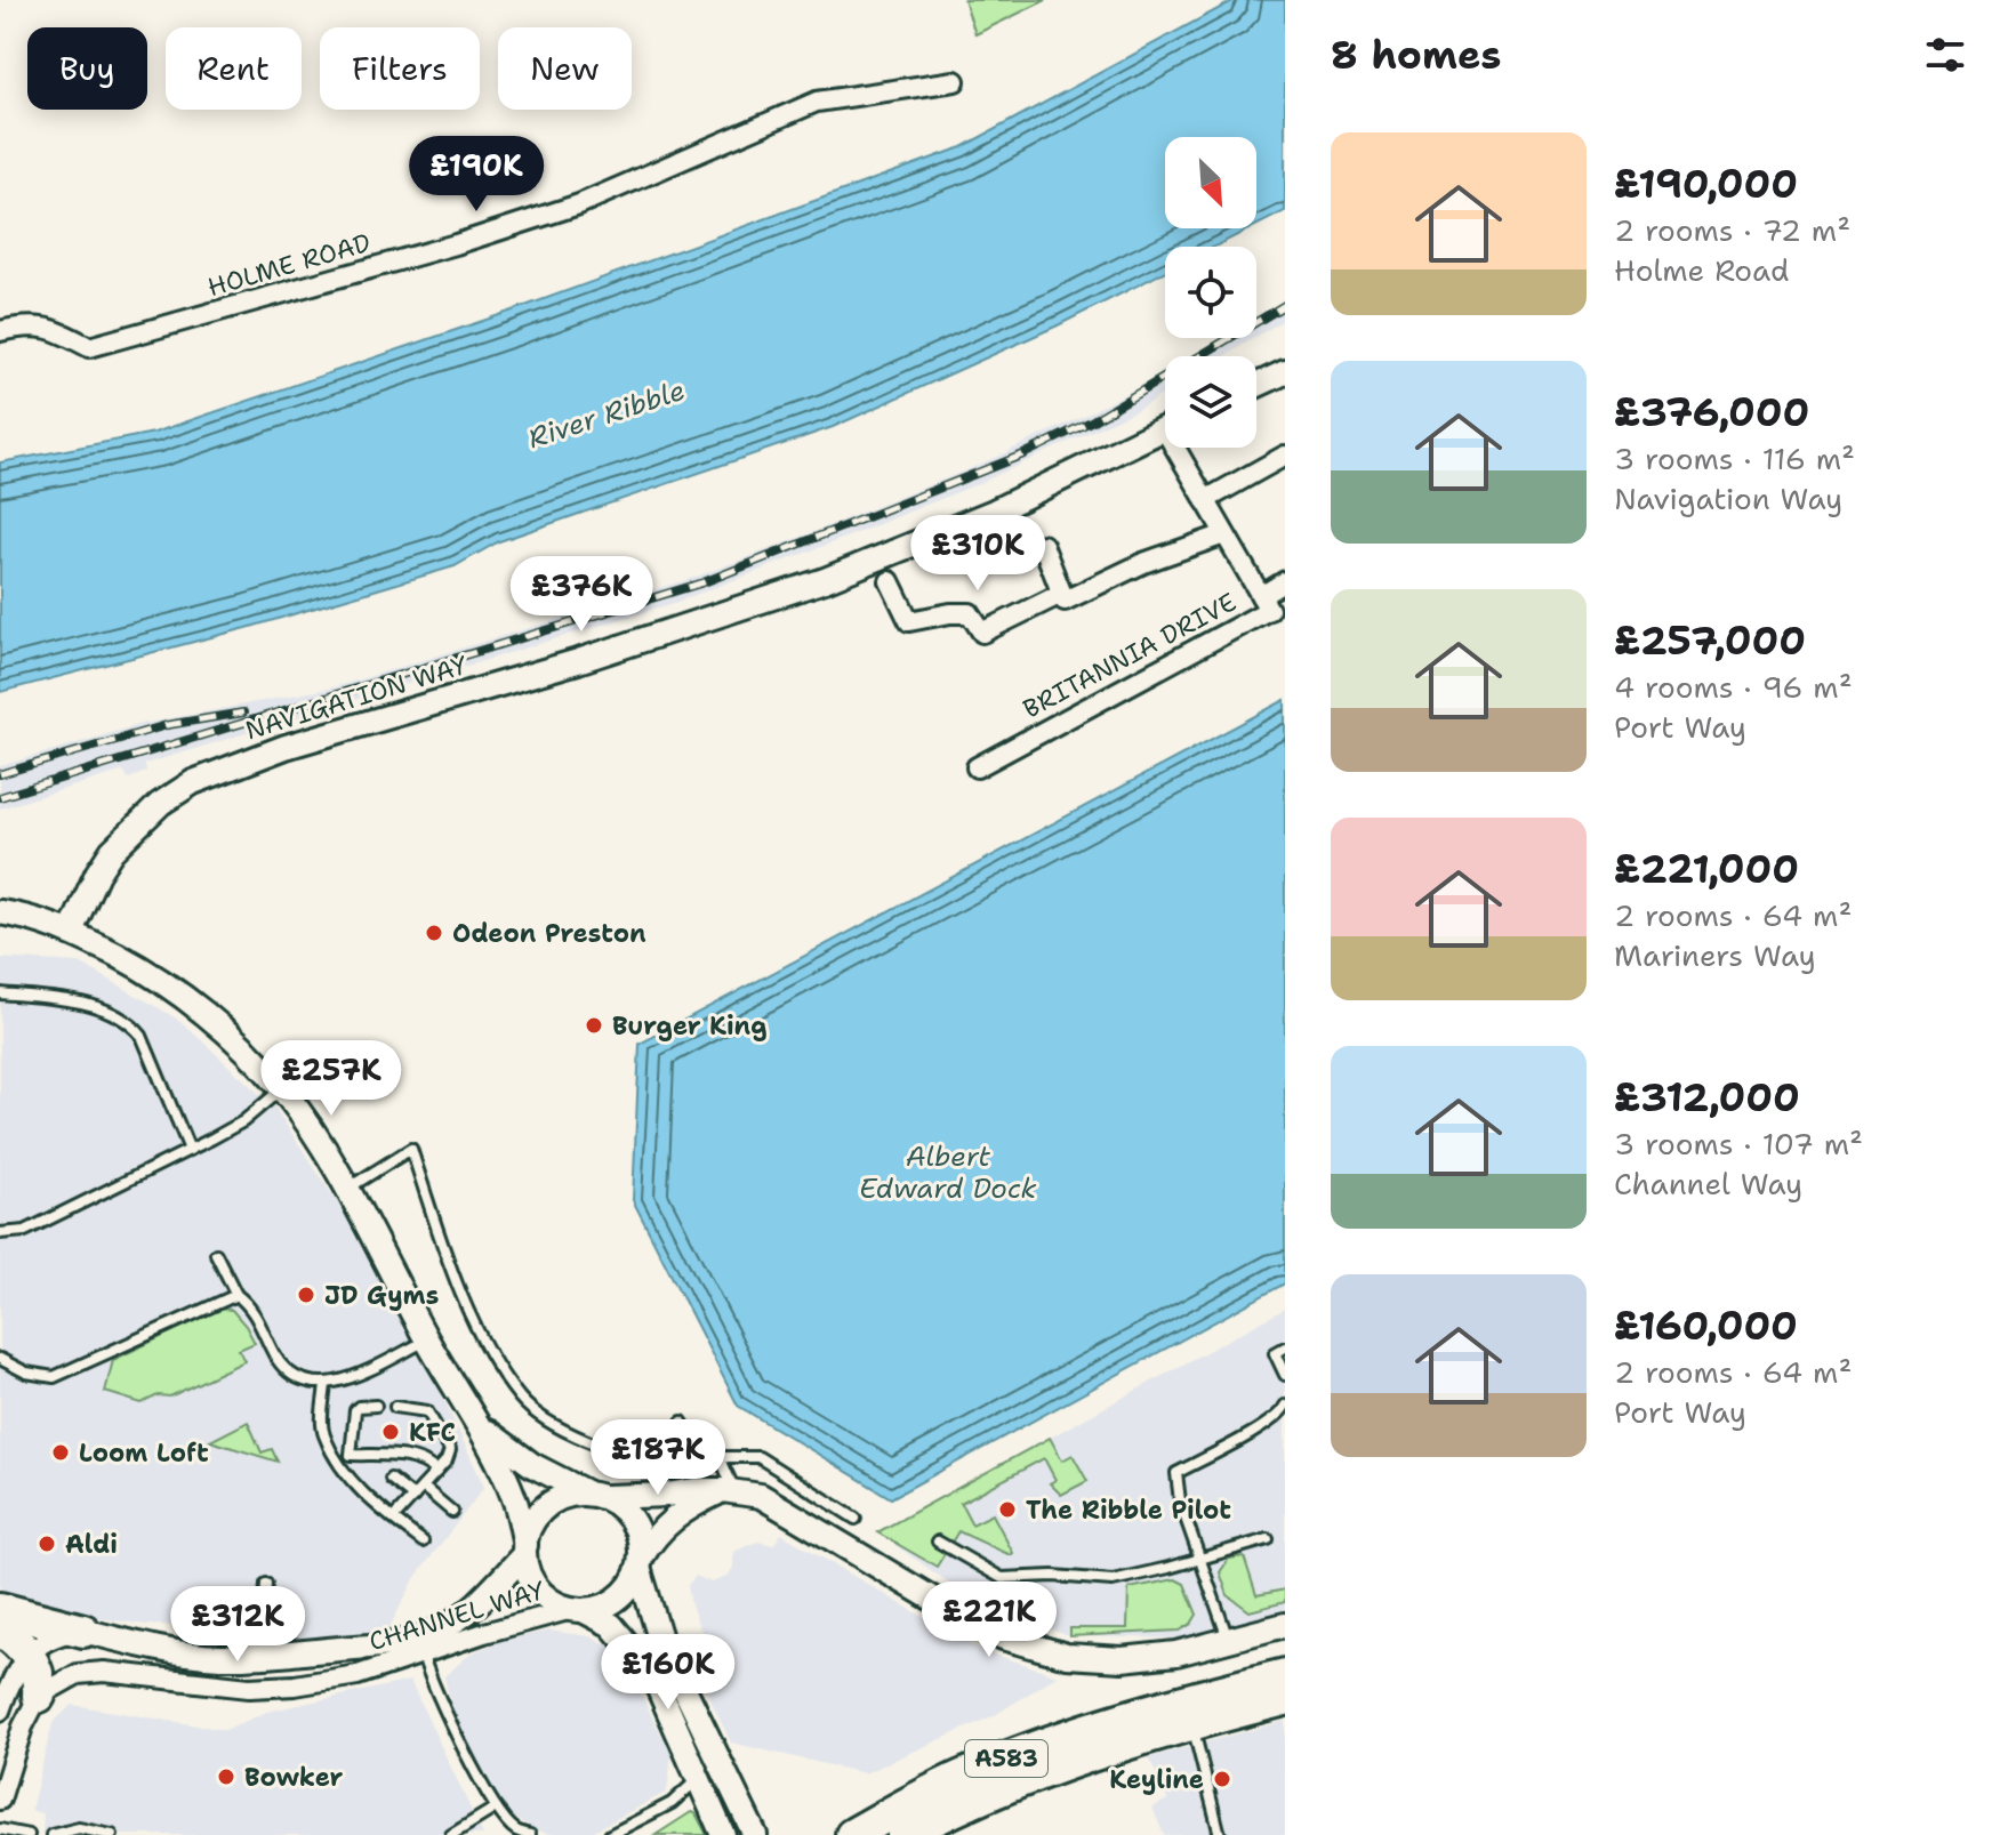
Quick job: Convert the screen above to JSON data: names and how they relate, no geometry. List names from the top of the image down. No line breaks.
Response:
{"streets":{"highway":["A583"],"street":["HOLME ROAD","BRITANNIA DRIVE","NAVIGATION WAY","CHANNEL WAY"]},"water":["River Ribble","Albert Edward Dock"],"places":["Odeon Preston","Burger King","JD Gyms","KFC","Loom Loft","The Ribble Pilot","Aldi","Bowker","Keyline"],"north":"bottom right","page":{"heading":"8 homes","chip":["Buy","Rent","Filters","New"],"list":[{"name":"£190,000","note":"2 rooms · 72 m² · Holme Road"},{"name":"£376,000","note":"3 rooms · 116 m² · Navigation Way"},{"name":"£257,000","note":"4 rooms · 96 m² · Port Way"},{"name":"£221,000","note":"2 rooms · 64 m² · Mariners Way"},{"name":"£312,000","note":"3 rooms · 107 m² · Channel Way"},{"name":"£160,000","note":"2 rooms · 64 m² · Port Way"}],"price":["£190K","£310K","£376K","£257K","£187K","£221K","£312K","£160K"]}}
